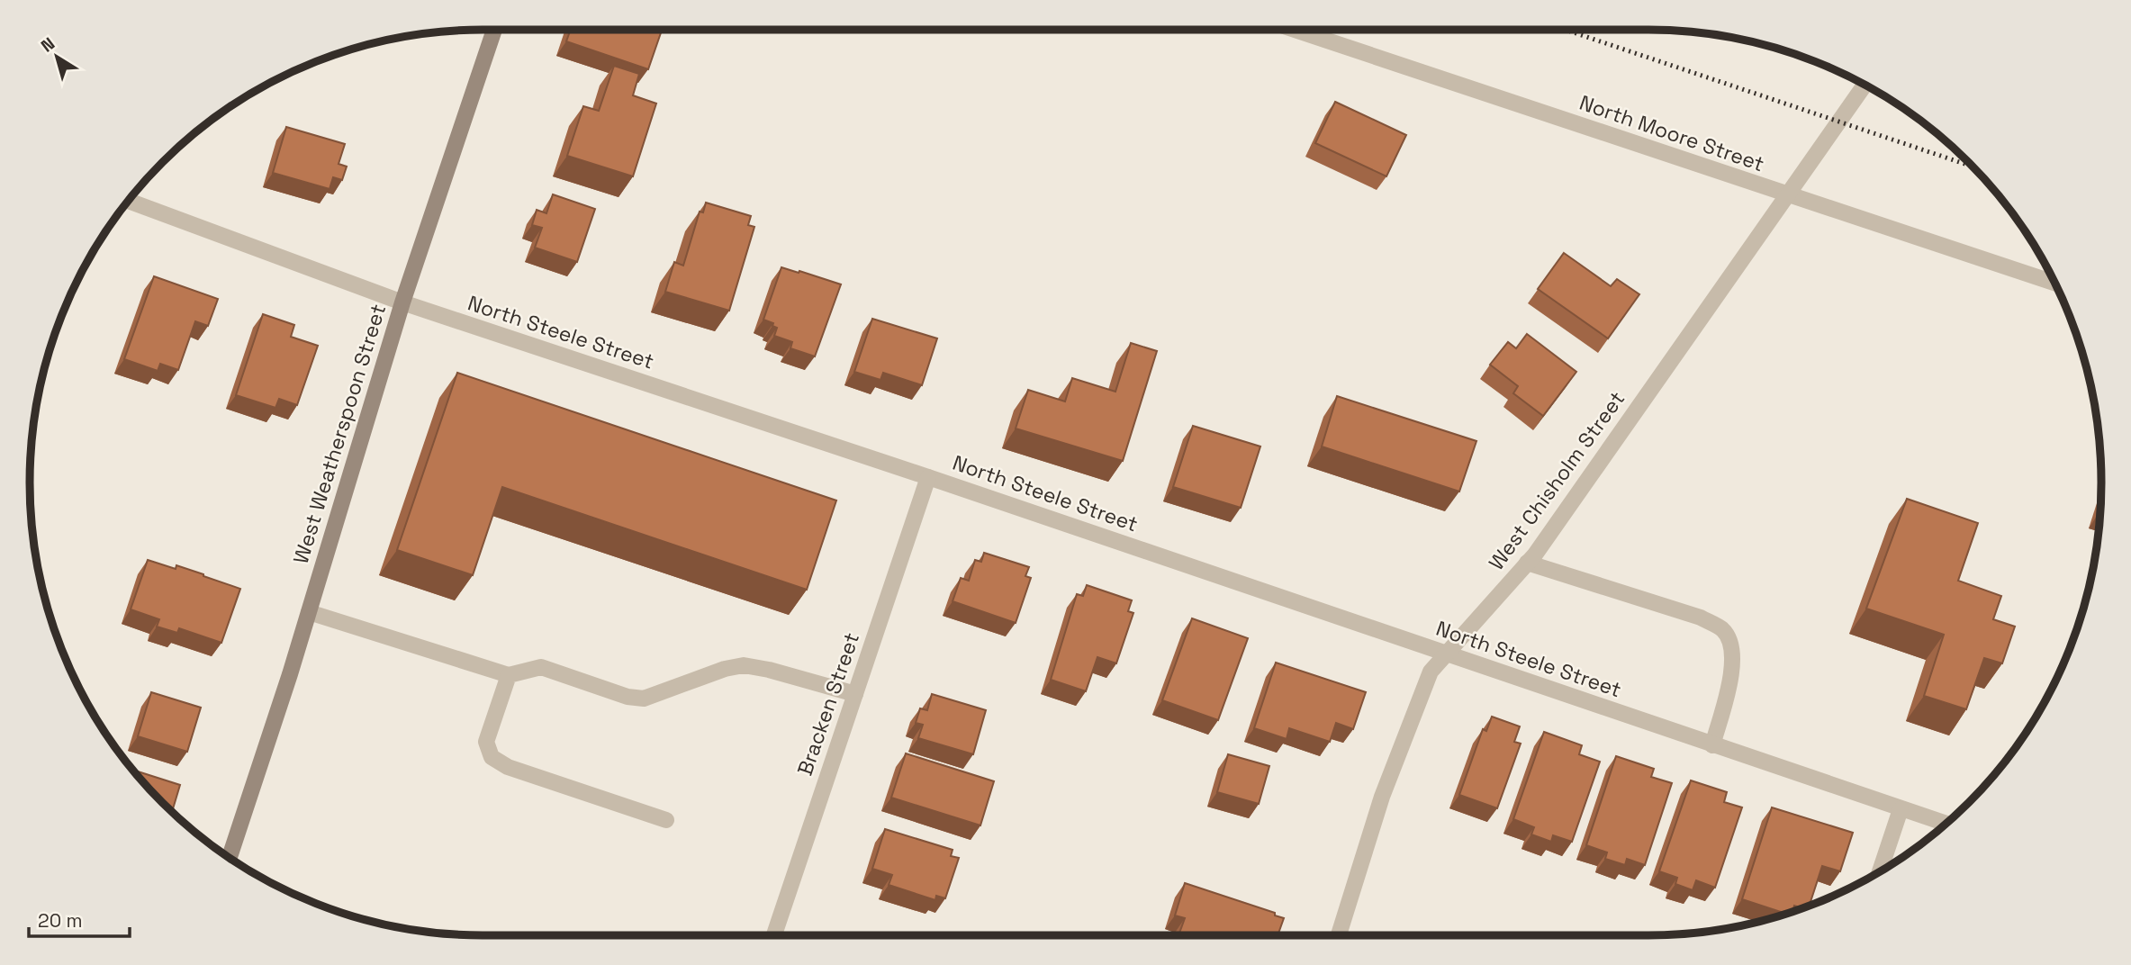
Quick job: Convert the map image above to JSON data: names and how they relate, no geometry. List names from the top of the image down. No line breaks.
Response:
{"streets":{"street":["North Moore Street","North Steele Street","West Weatherspoon Street","West Chisholm Street","Bracken Street"]},"crossings":[["North Moore Street","West Chisholm Street"],["North Steele Street","West Weatherspoon Street"],["North Steele Street","West Chisholm Street"],["North Steele Street","Bracken Street"]],"scale_bar":"20 m","north":"top left"}
